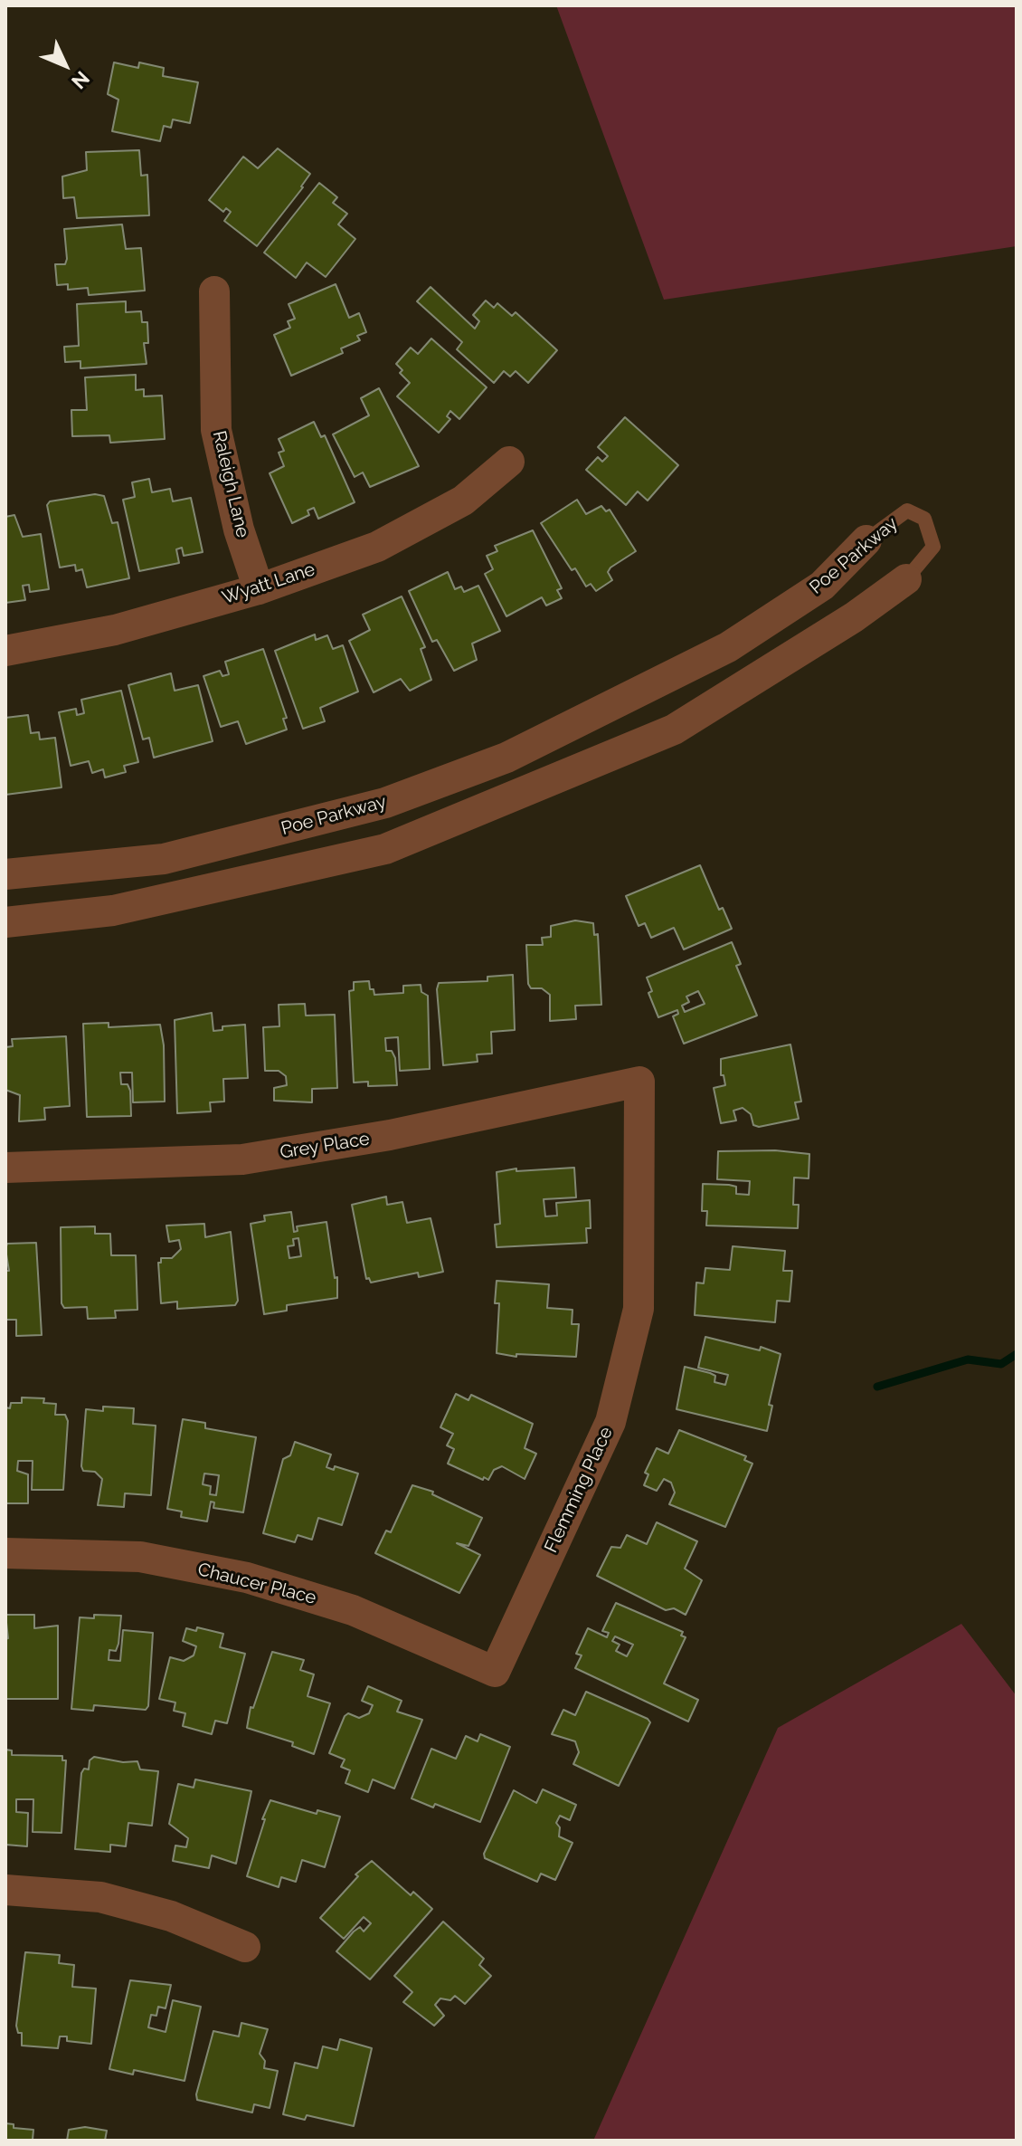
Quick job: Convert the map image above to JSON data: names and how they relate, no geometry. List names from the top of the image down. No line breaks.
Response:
{"streets":{"street":["Raleigh Lane","Poe Parkway","Wyatt Lane","Grey Place","Flemming Place","Chaucer Place"]},"crossings":[["Raleigh Lane","Wyatt Lane"],["Grey Place","Flemming Place"],["Flemming Place","Chaucer Place"]],"north":"bottom right"}
